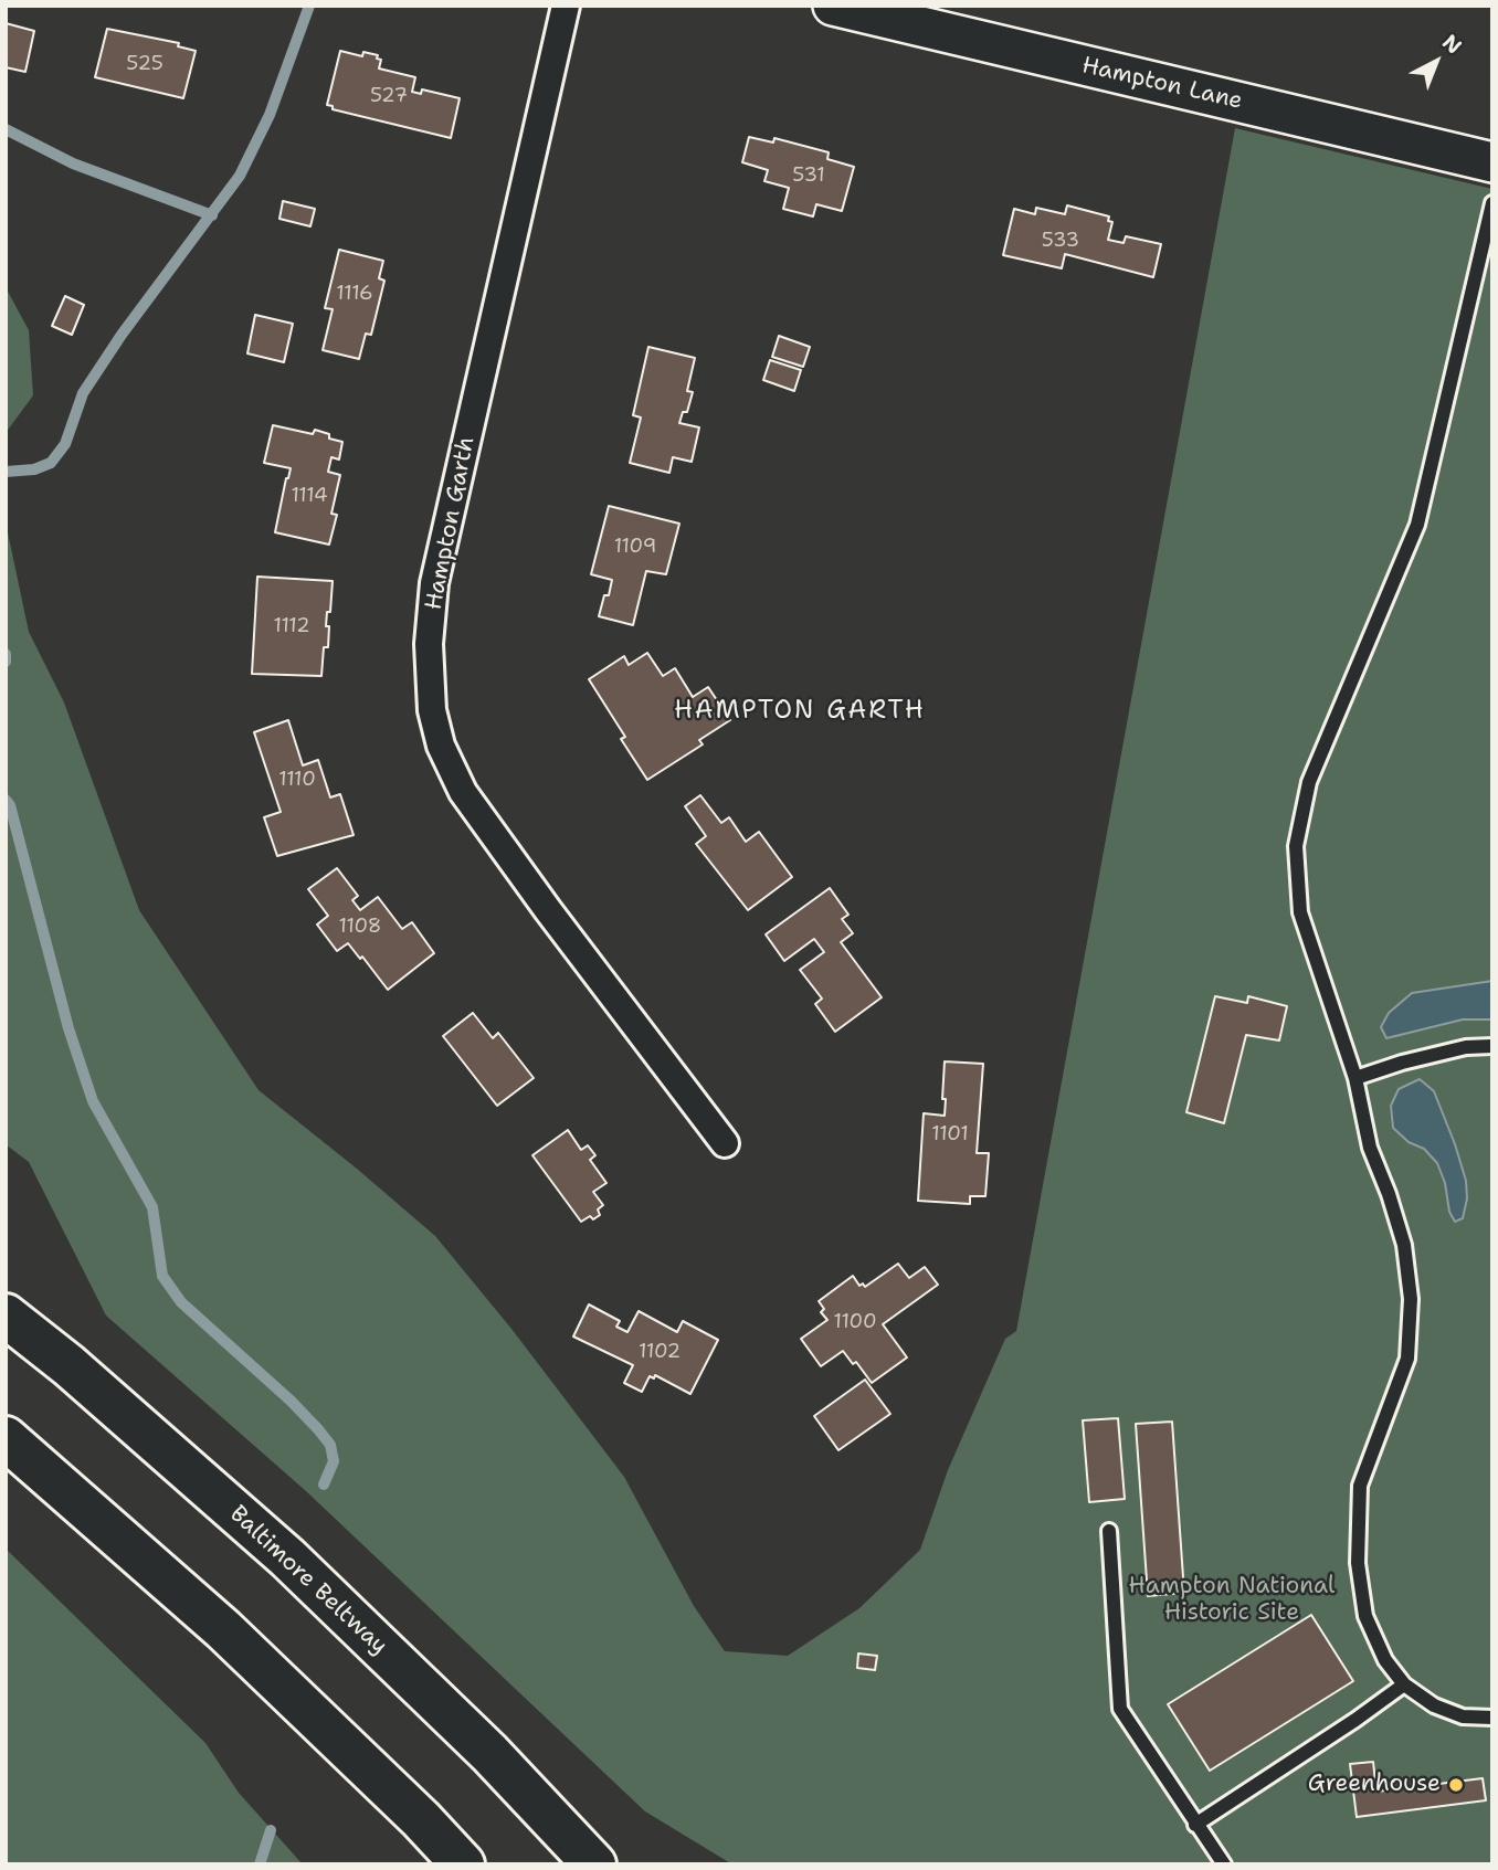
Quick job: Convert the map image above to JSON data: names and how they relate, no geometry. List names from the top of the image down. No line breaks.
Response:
{"streets":{"highway":["Baltimore Beltway"],"street":["Hampton Lane","Hampton Garth"]},"districts":["HAMPTON GARTH"],"parks":["Hampton National Historic Site"],"places":["Greenhouse"],"house_numbers":["525","527","531","533","1116","1114","1109","1112","1110","1108","1101","1100","1102"],"north":"top right"}
